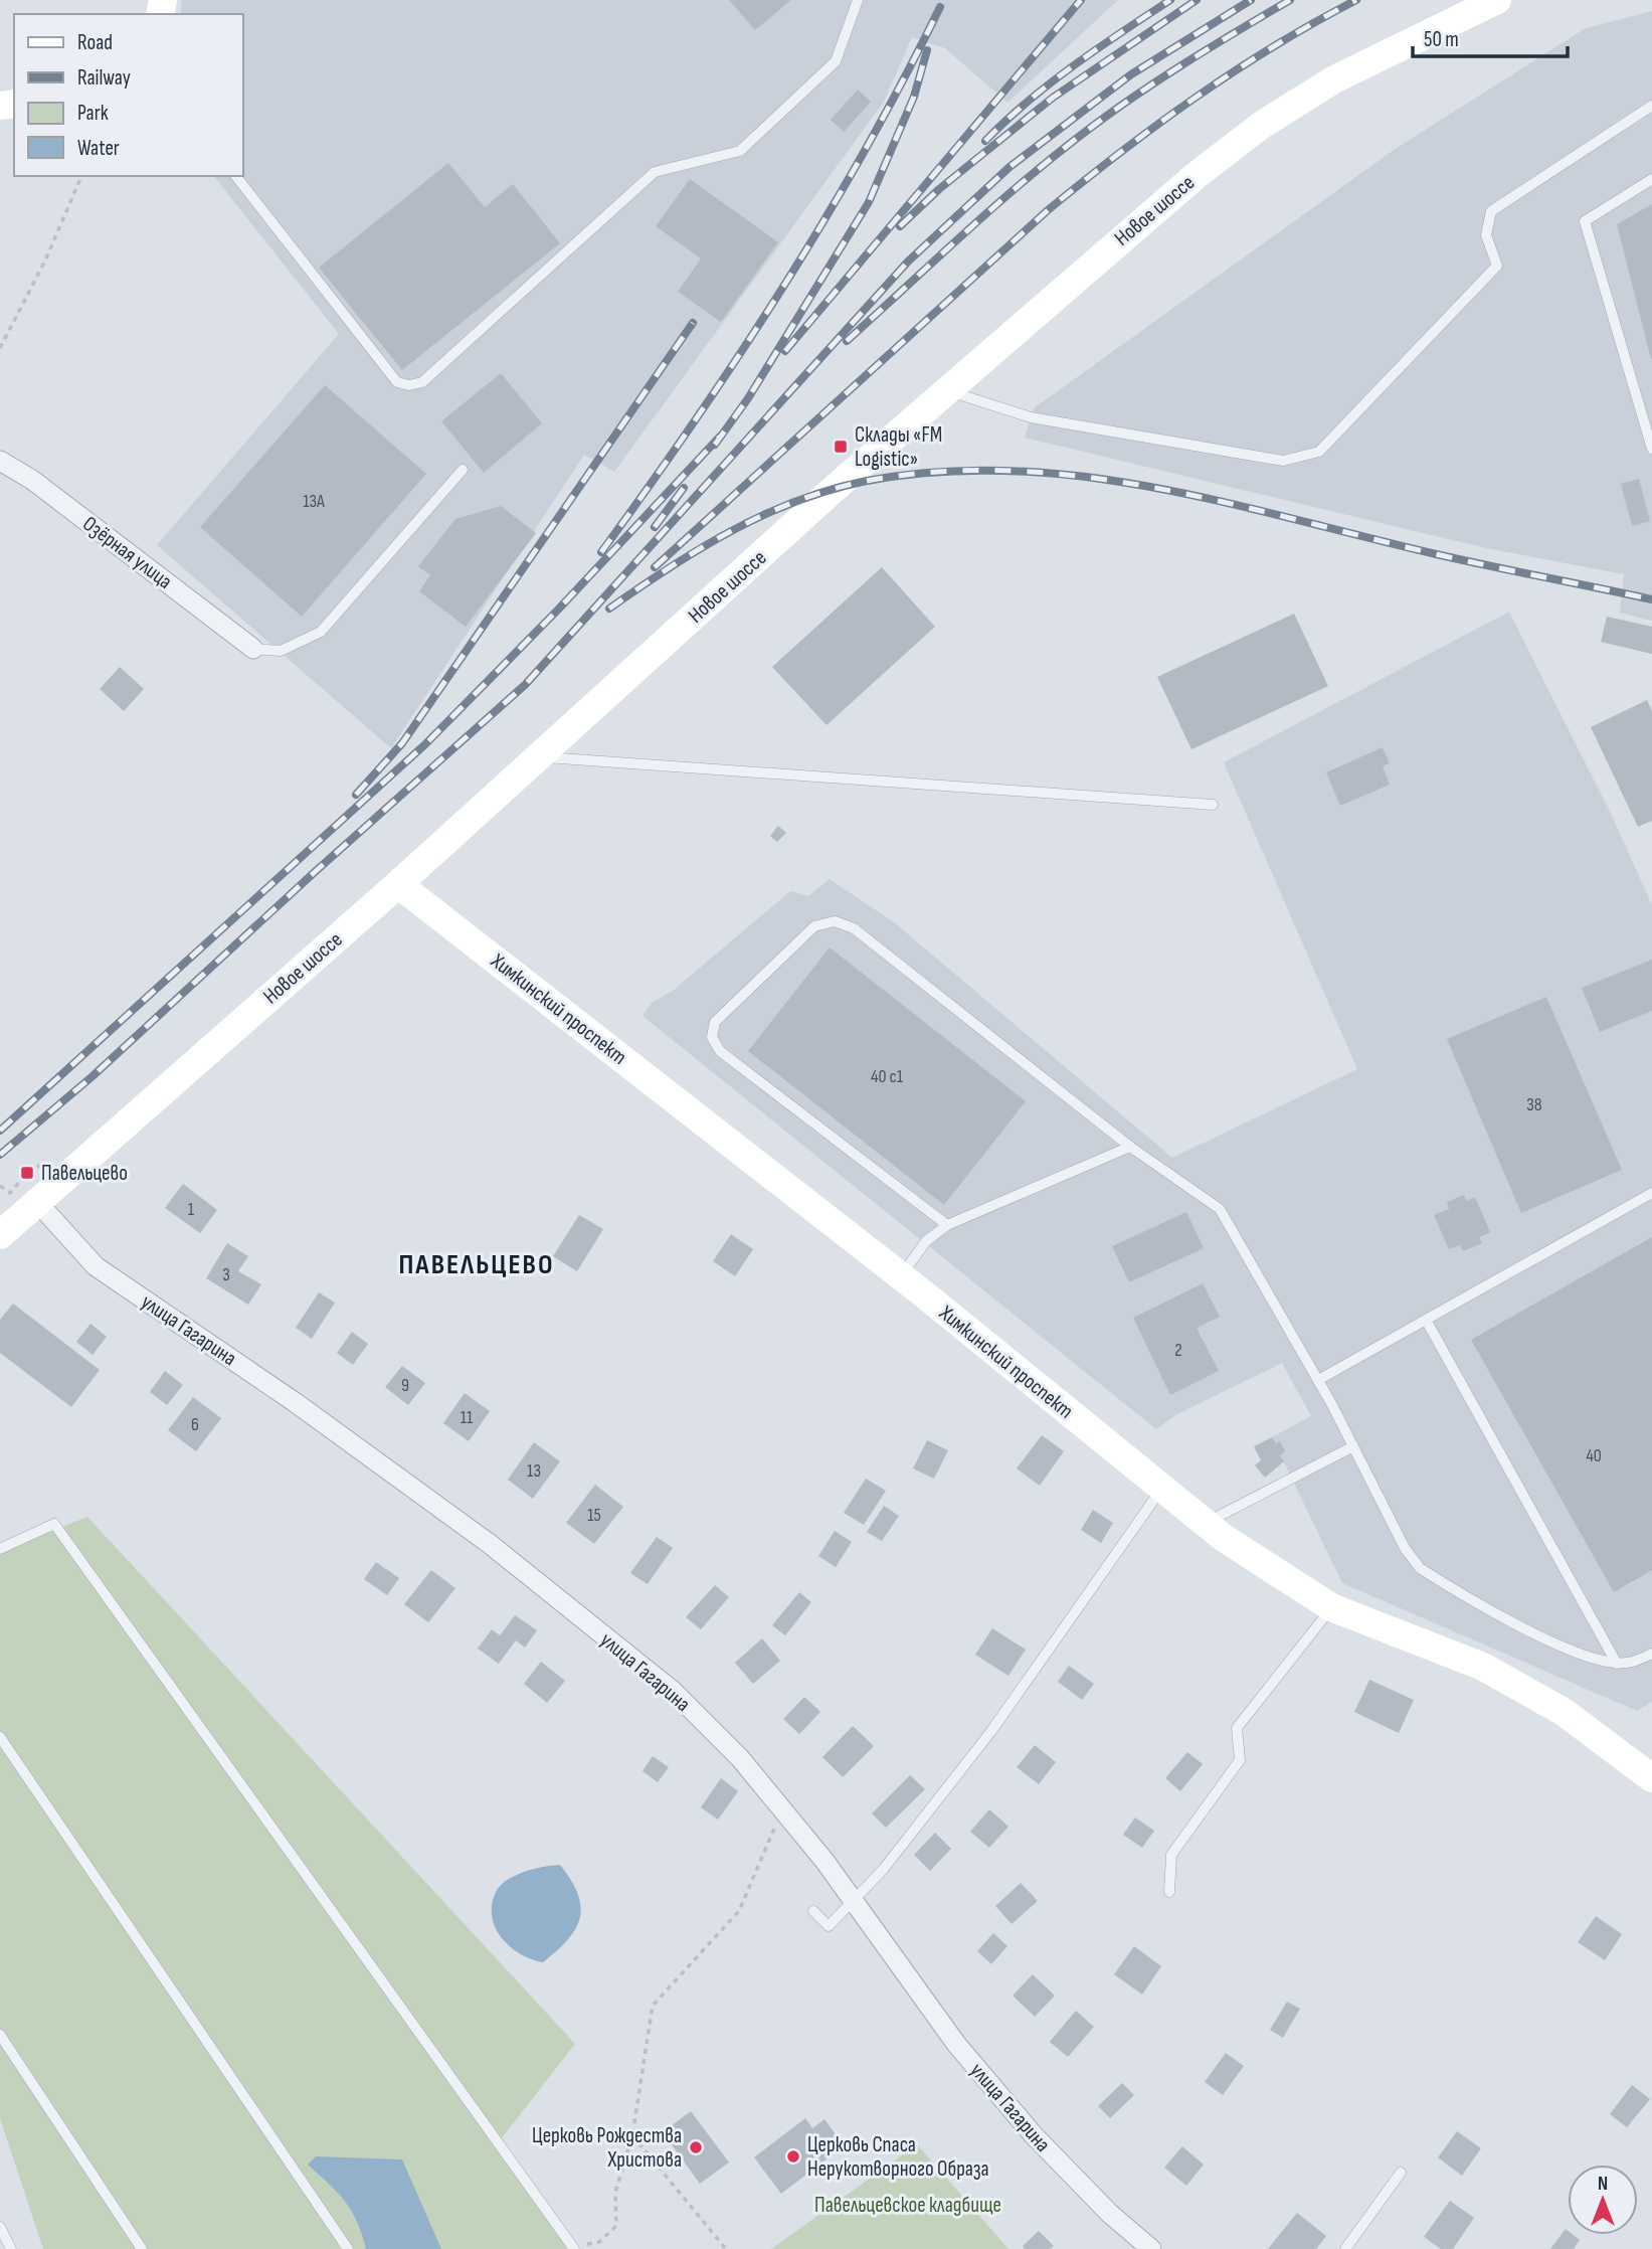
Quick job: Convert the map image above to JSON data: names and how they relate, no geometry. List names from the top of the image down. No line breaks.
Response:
{"streets":{"main road":["Новое шоссе","Химкинский проспект"],"street":["Озёрная улица","улица Гагарина"]},"crossings":[["Новое шоссе","Химкинский проспект"],["Новое шоссе","улица Гагарина"]],"districts":["ПАВЕЛЬЦЕВО"],"parks":["Павельцевское кладбище"],"places":{"transit":["Склады «FM Logistic»","Павельцево"],"other":["Церковь Рождества Христова","Церковь Спаса Нерукотворного Образа"]},"house_numbers":["13А","40 с1","38","1","3","2","9","11","6","40","13","15"],"legend":["Road","Railway","Park","Water"],"scale_bar":"50 m","north":"top"}
